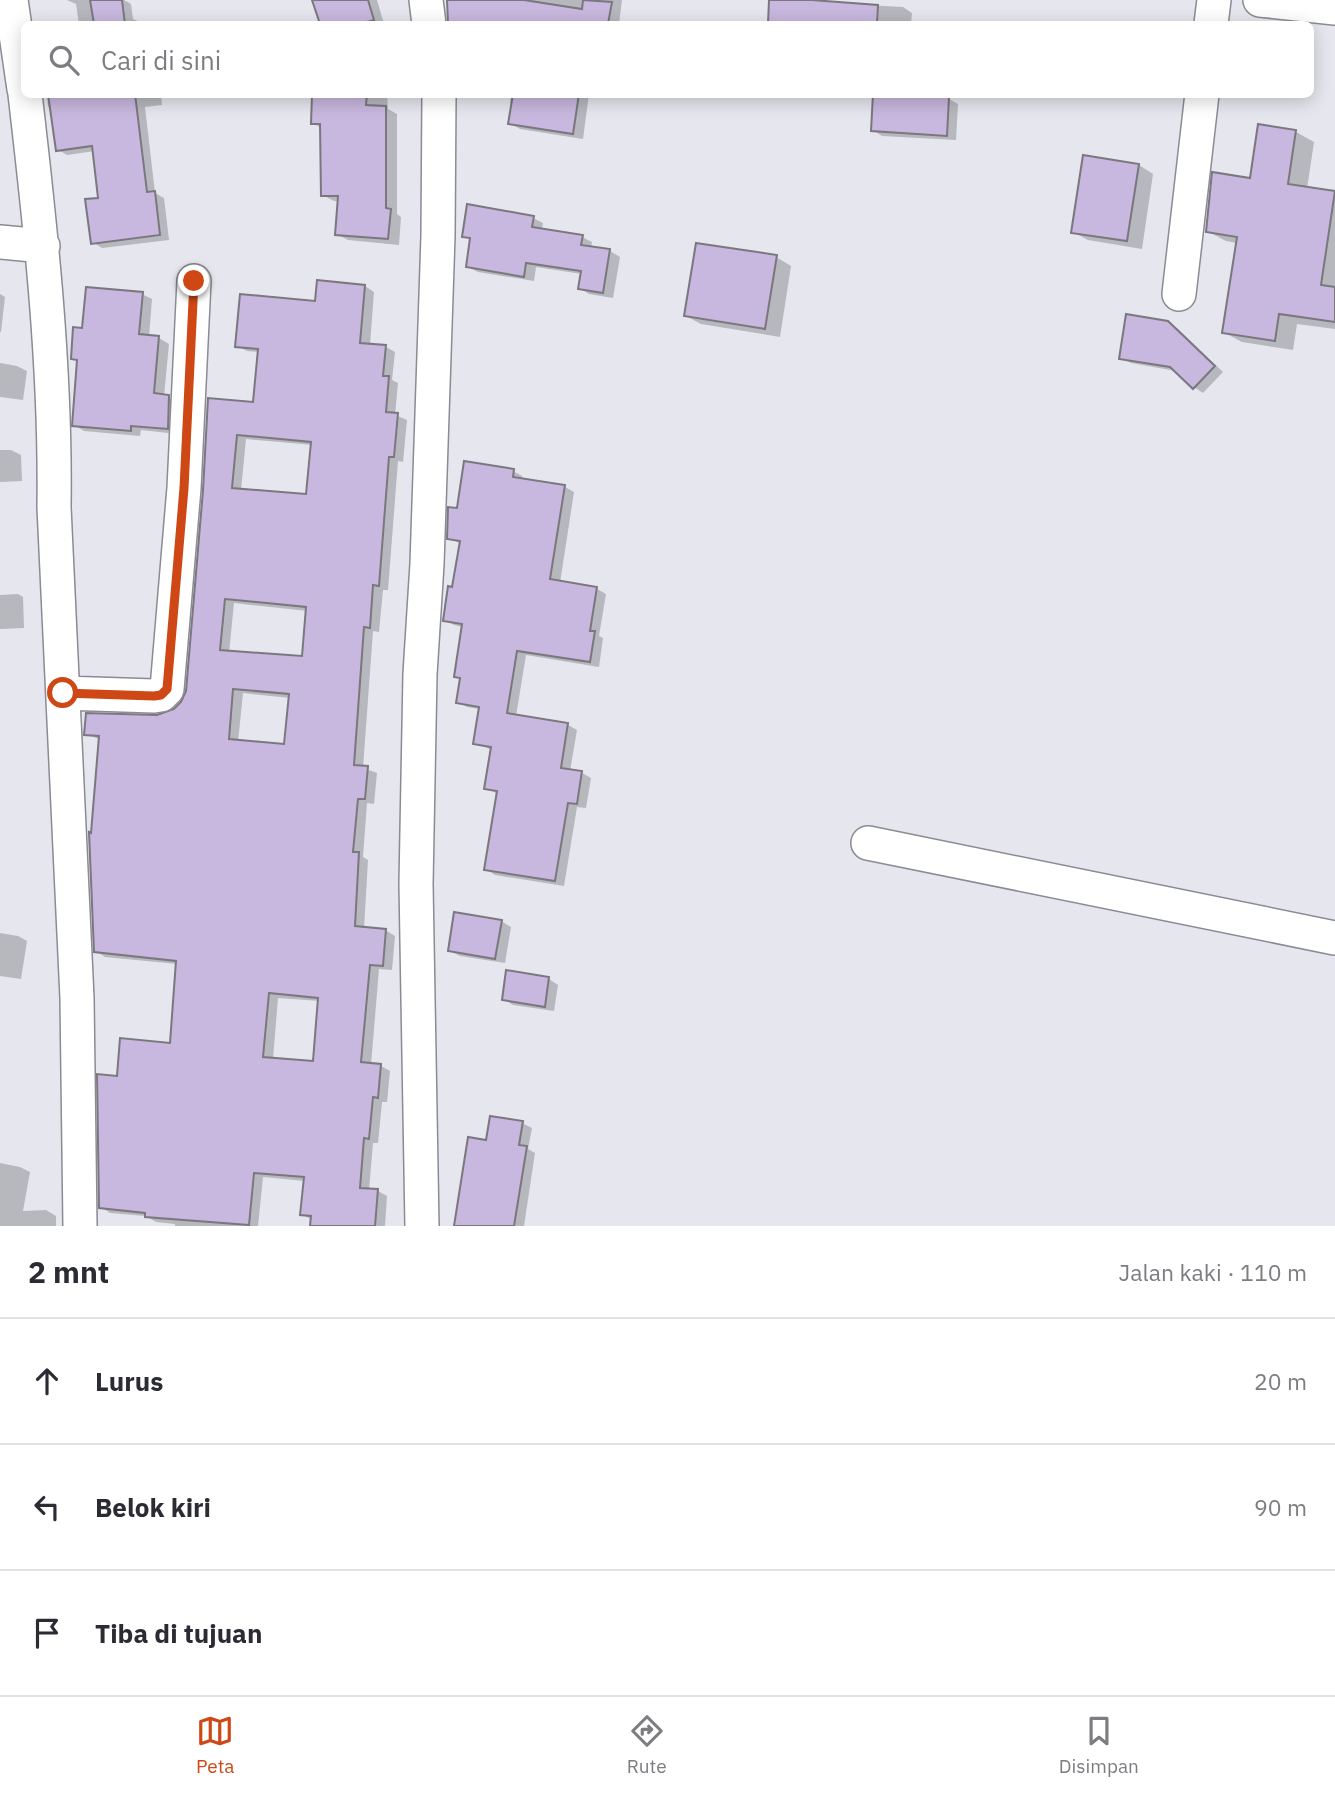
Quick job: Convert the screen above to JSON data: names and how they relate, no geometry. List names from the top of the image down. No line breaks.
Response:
{"page":{"search":"Cari di sini","heading":["2 mnt","Jalan kaki · 110 m"],"list":[["Lurus","20 m"],["Belok kiri","90 m"],"Tiba di tujuan"],"nav":["Peta","Rute","Disimpan"]}}
